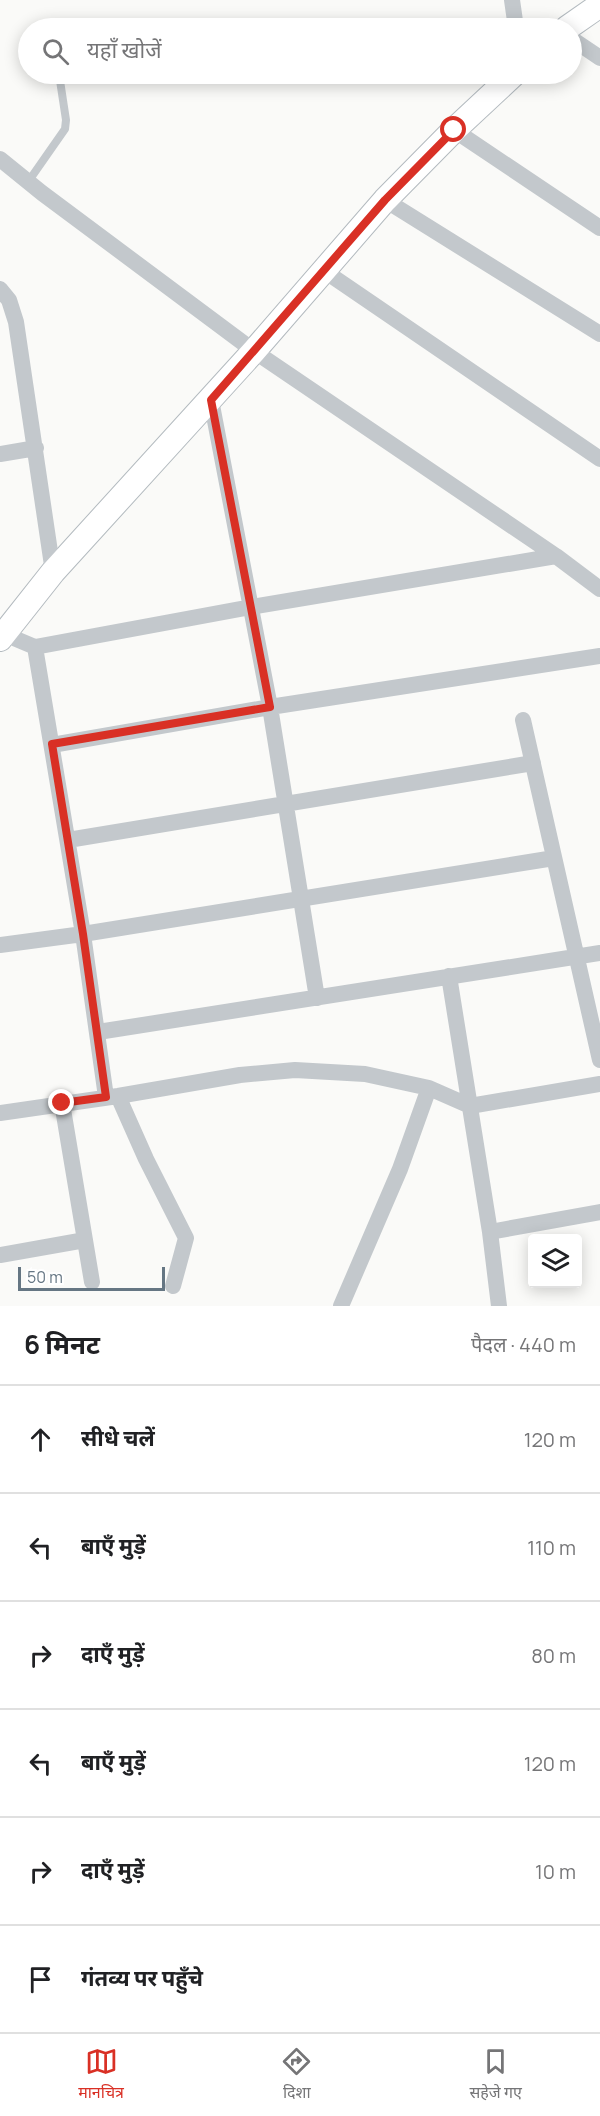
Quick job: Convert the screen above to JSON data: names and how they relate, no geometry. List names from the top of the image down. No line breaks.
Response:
{"scale_bar":"50 m","page":{"search":"यहाँ खोजें","scale":"50 m","heading":["6 मिनट","पैदल · 440 m"],"list":[["सीधे चलें","120 m"],["बाएँ मुड़ें","110 m"],["दाएँ मुड़ें","80 m"],["बाएँ मुड़ें","120 m"],["दाएँ मुड़ें","10 m"],"गंतव्य पर पहुँचे"],"nav":["मानचित्र","दिशा","सहेजे गए"]}}
